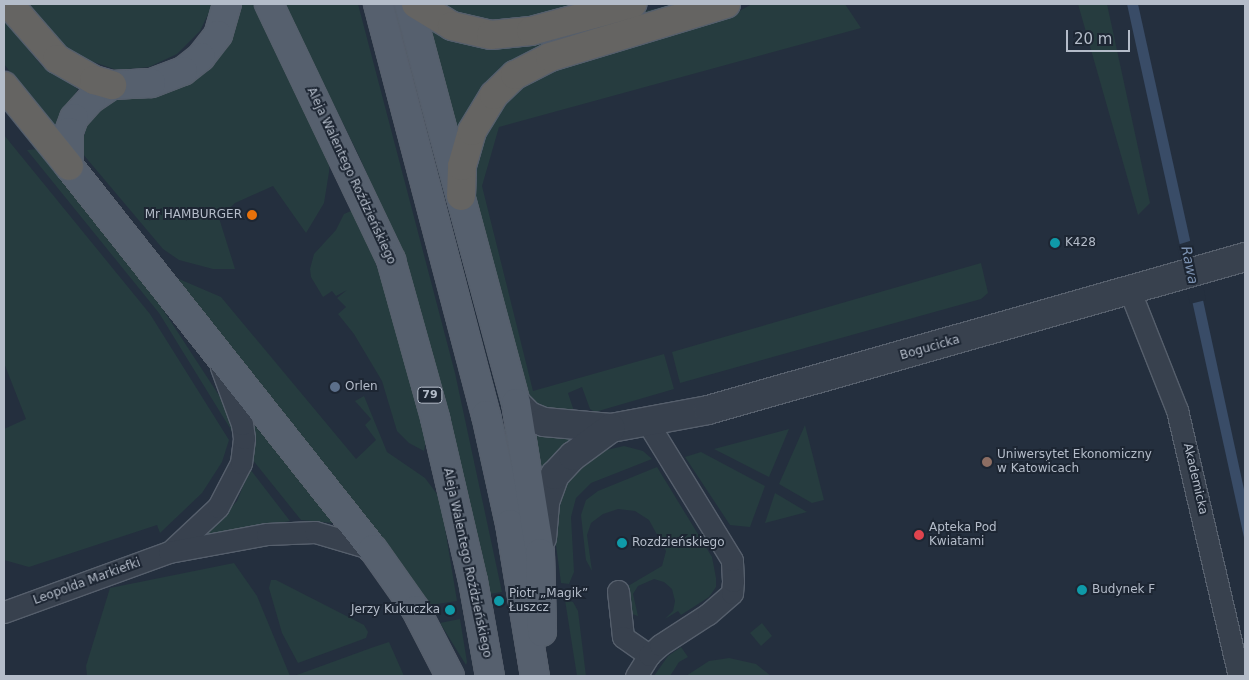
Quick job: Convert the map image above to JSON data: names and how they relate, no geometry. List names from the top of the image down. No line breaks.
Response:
{"streets":{"main road":["Aleja Walentego Roździeńskiego","79"],"street":["Bogucicka","Akademicka","Leopolda Markiefki"]},"crossings":[["Bogucicka","Akademicka"]],"water":["Rawa"],"places":["Mr HAMBURGER","K428","Orlen","Uniwersytet Ekonomiczny w Katowicach","Apteka Pod Kwiatami","Rozdzieńskiego","Budynek F","Piotr „Magik” Łuszcz","Jerzy Kukuczka"],"scale_bar":"20 m"}
